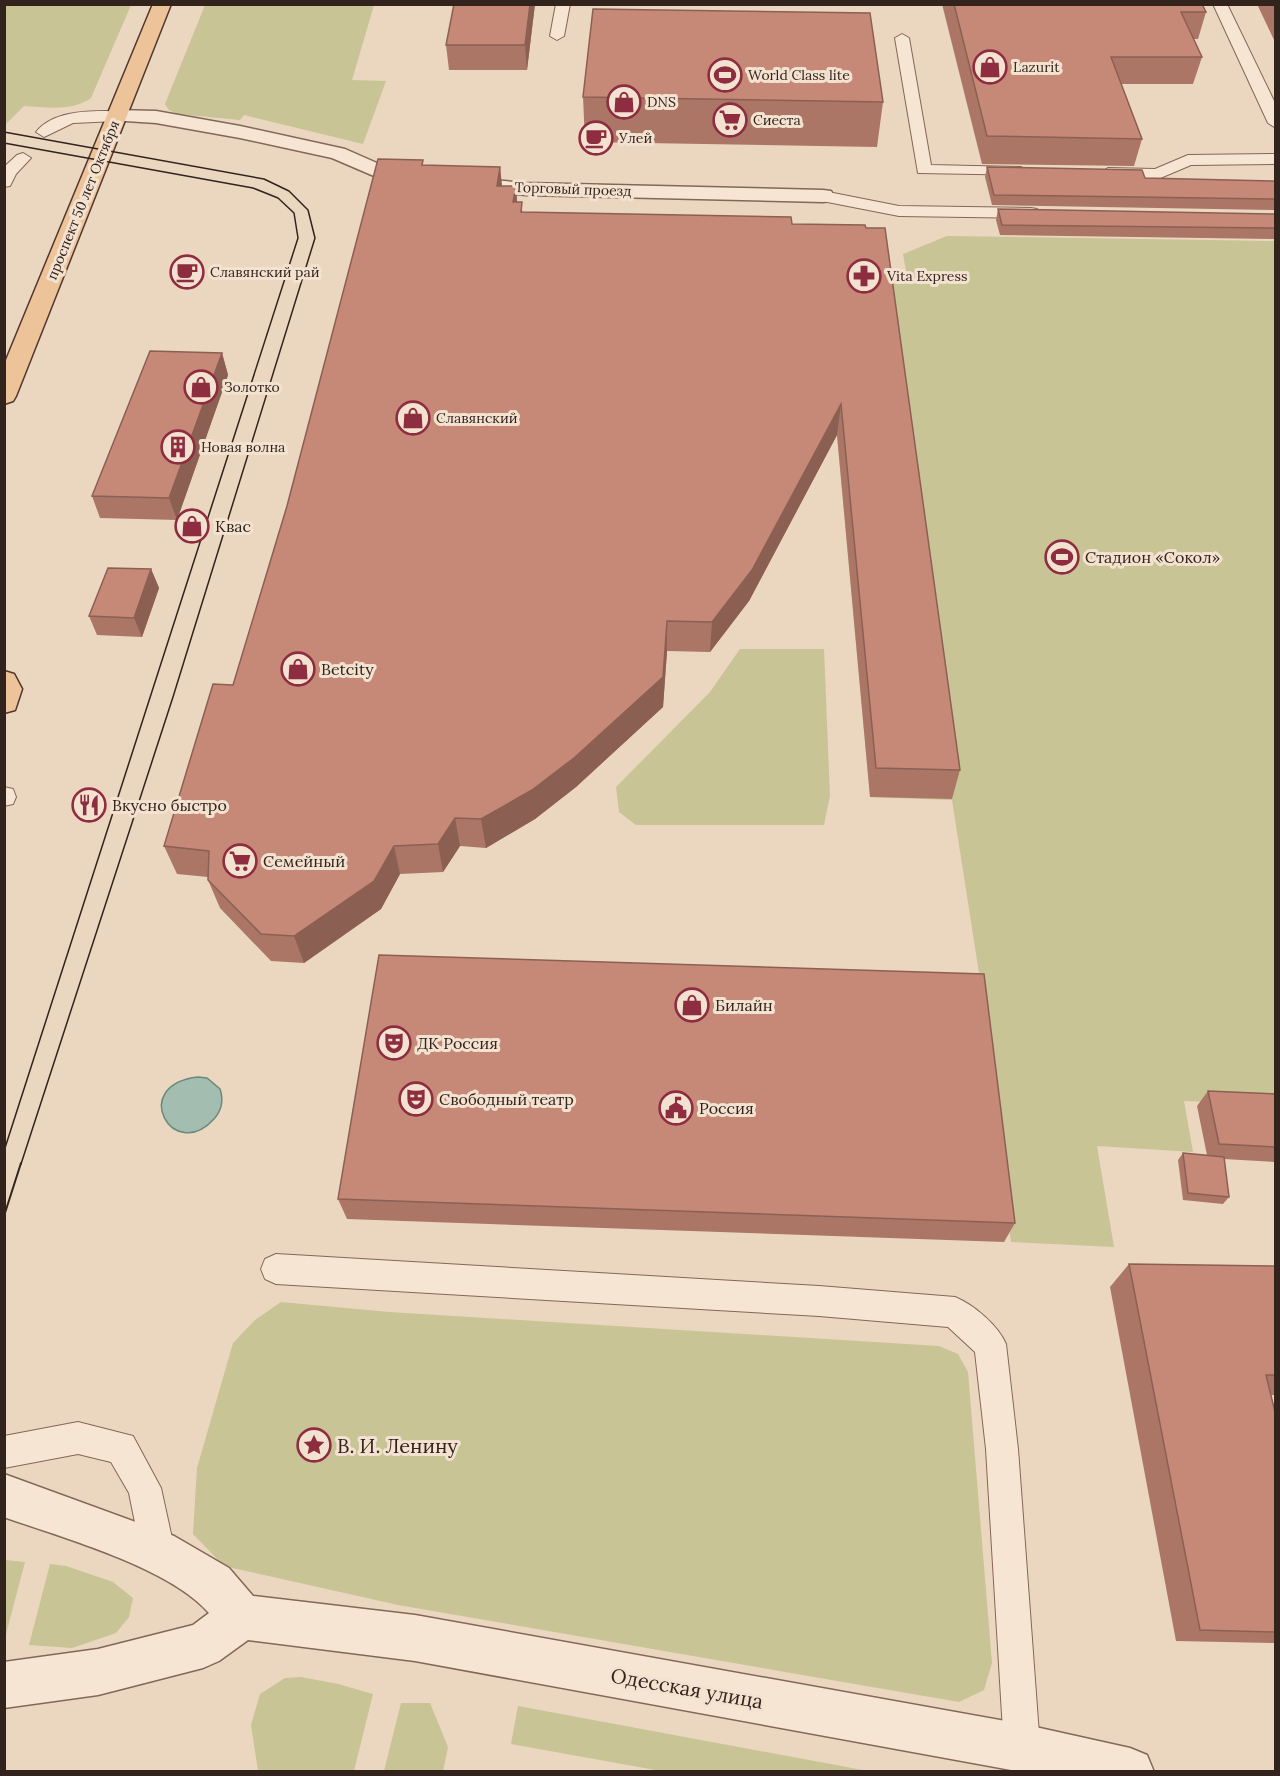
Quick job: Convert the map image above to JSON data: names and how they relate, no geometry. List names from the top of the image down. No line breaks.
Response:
{"streets":{"main road":["проспект 50 лет Октября"],"street":["Торговый проезд","Одесская улица"]},"crossings":[["Торговый проезд","проспект 50 лет Октября"]],"places":{"shop":["Lazurit","DNS","Золотко","Славянский","Квас","Betcity","Билайн"],"sports":["World Class lite","Стадион «Сокол»"],"supermarket":["Сиеста","Семейный"],"cafe":["Улей","Славянский рай"],"pharmacy":["Vita Express"],"building":["Новая волна"],"restaurant":["Вкусно быстро"],"theatre":["ДК Россия","Свободный театр"],"public building":["Россия"],"place":["В. И. Ленину"]}}
